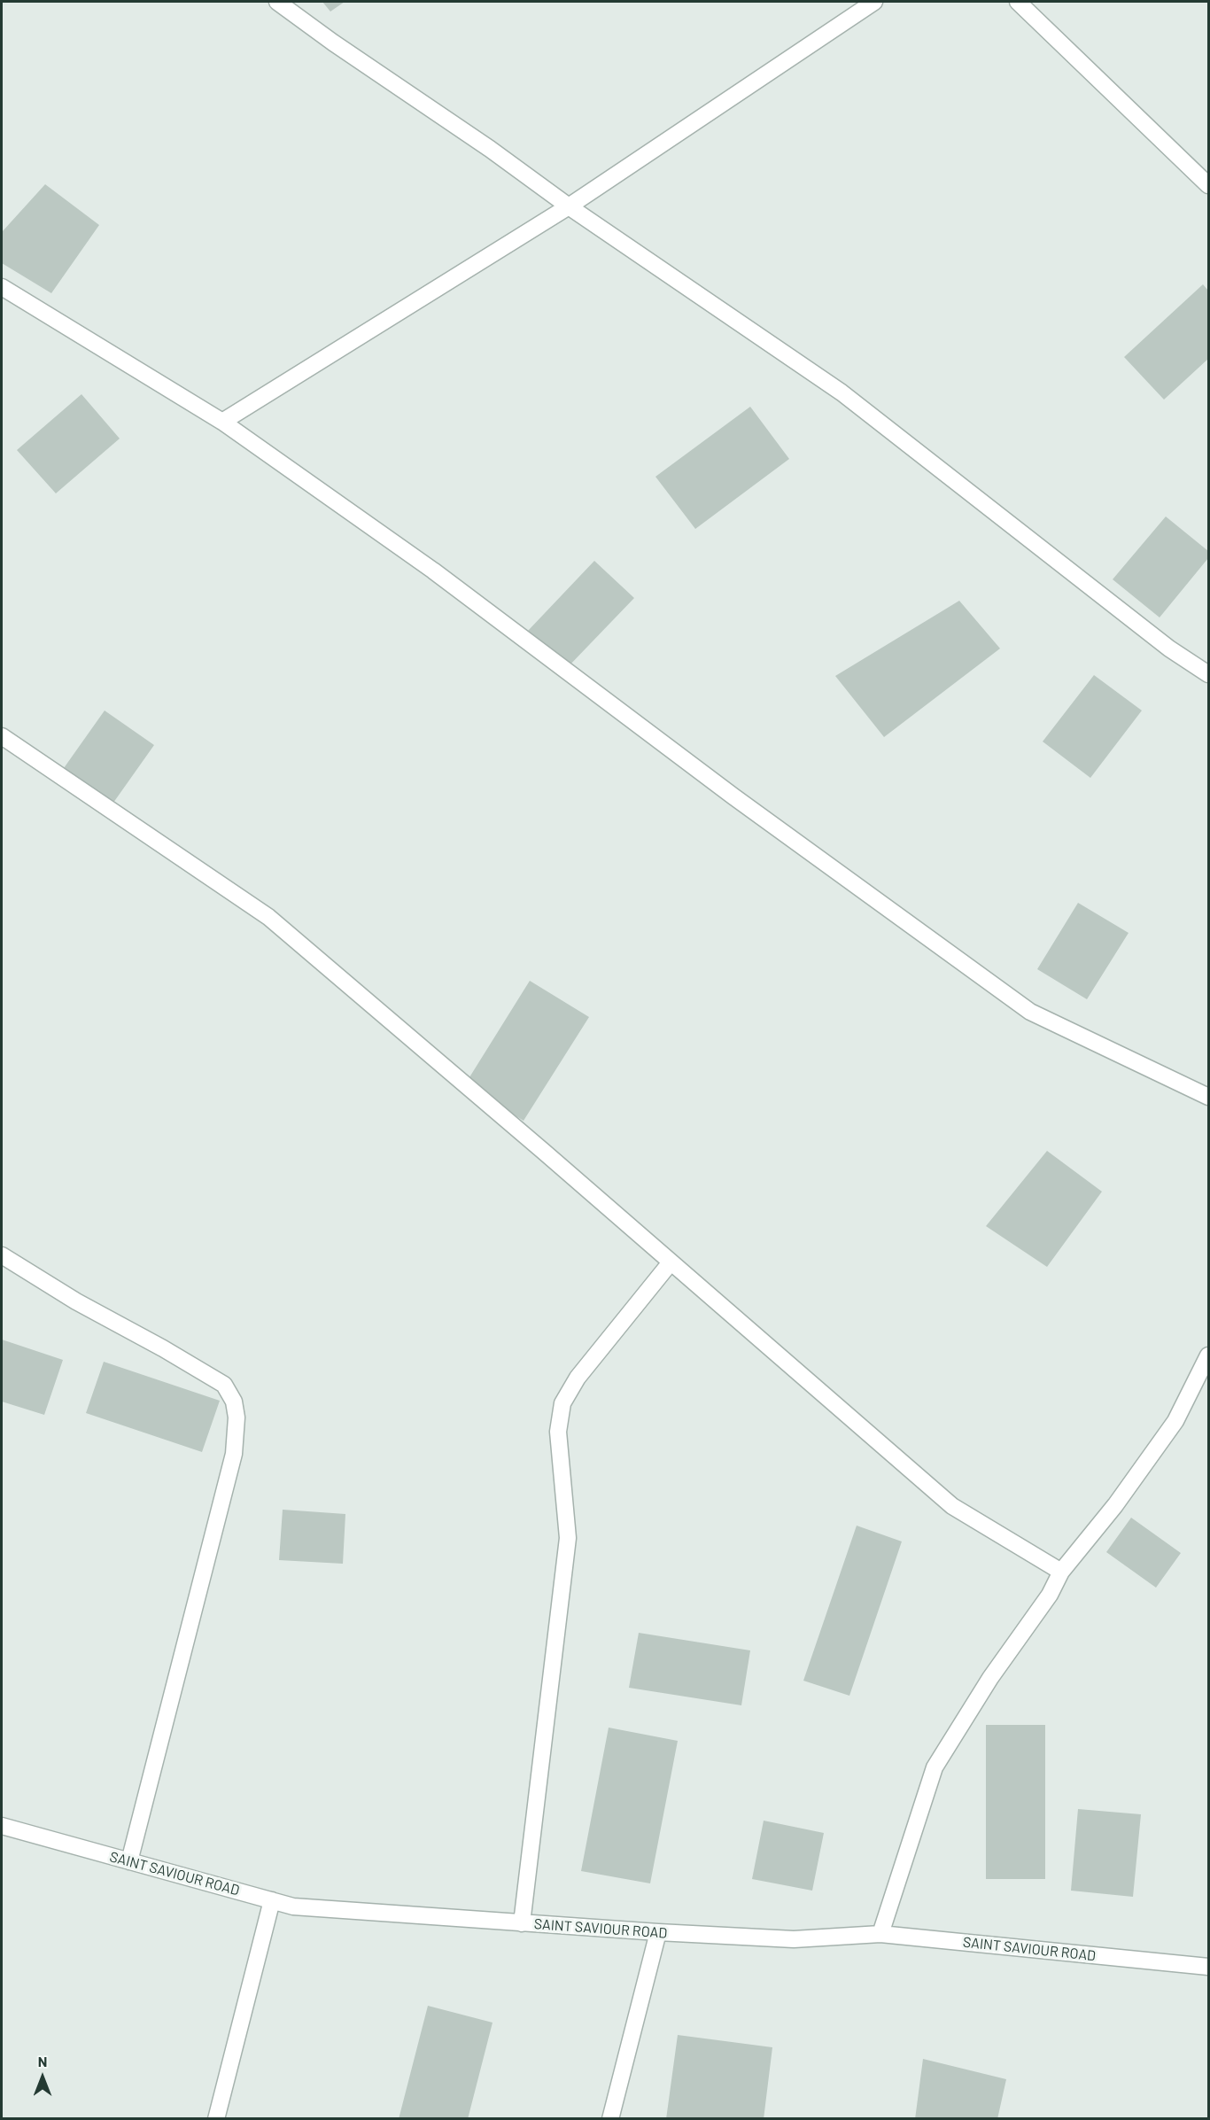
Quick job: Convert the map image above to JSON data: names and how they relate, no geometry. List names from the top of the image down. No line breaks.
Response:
{"streets":{"street":["SAINT SAVIOUR ROAD"]},"north":"top"}
